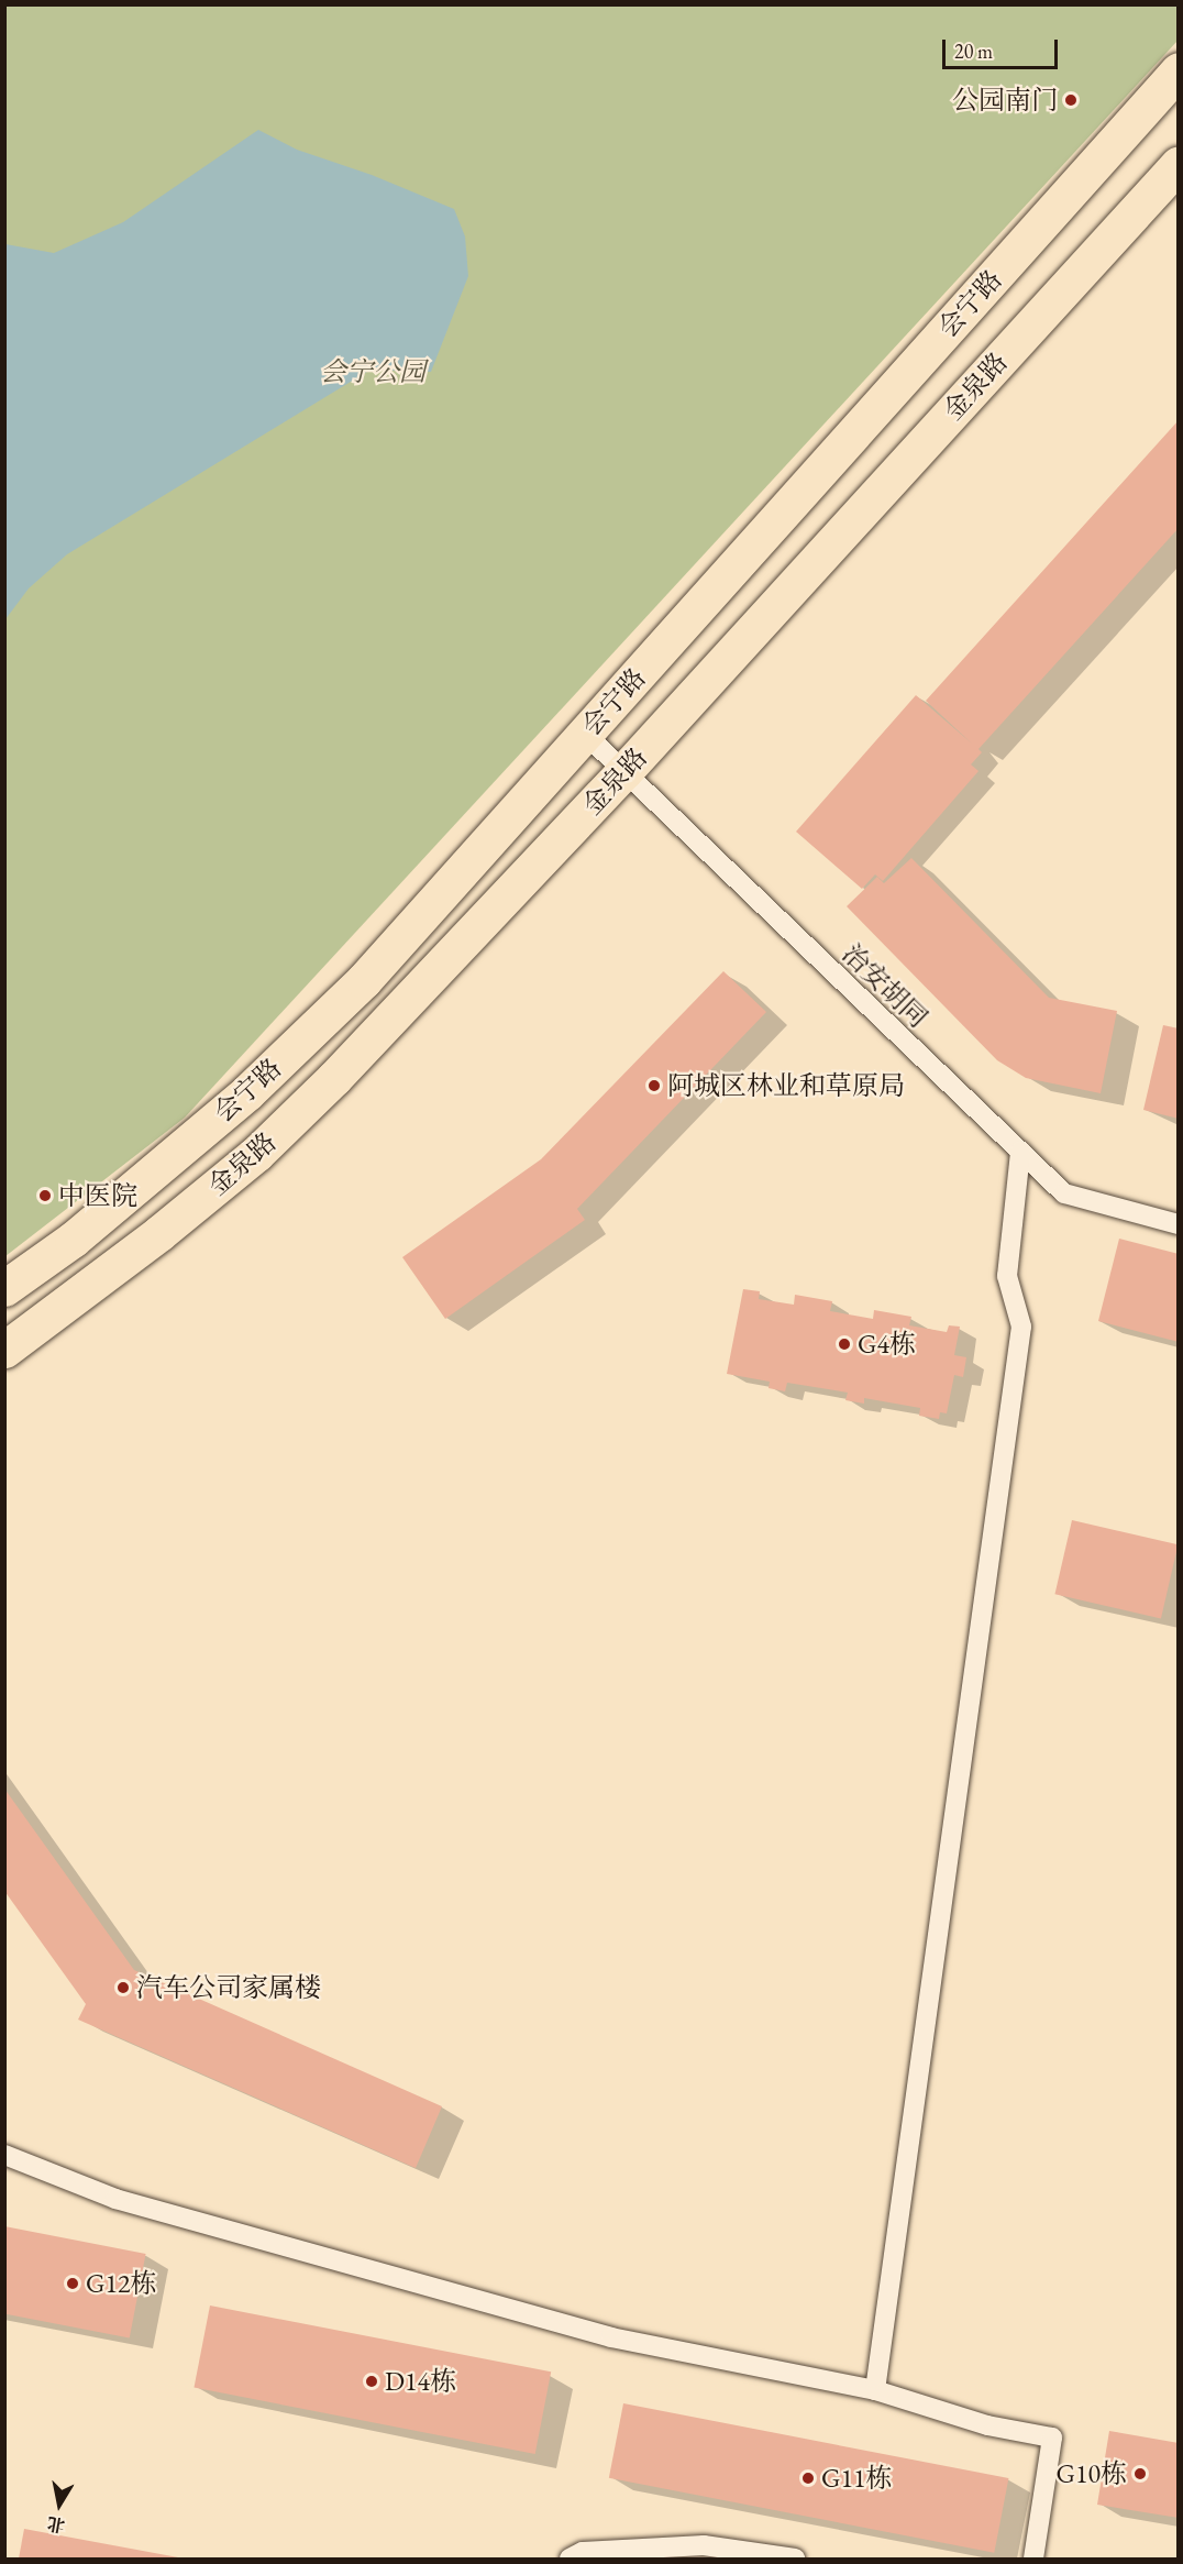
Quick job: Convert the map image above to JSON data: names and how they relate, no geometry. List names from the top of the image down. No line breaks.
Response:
{"streets":{"main road":["会宁路","金泉路"],"lane":["治安胡同"]},"crossings":[["会宁路","治安胡同"],["金泉路","治安胡同"]],"parks":["会宁公园"],"places":["公园南门","阿城区林业和草原局","中医院","G4栋","汽车公司家属楼","G12栋","D14栋","G10栋","G11栋"],"scale_bar":"20 m","north":"bottom"}
